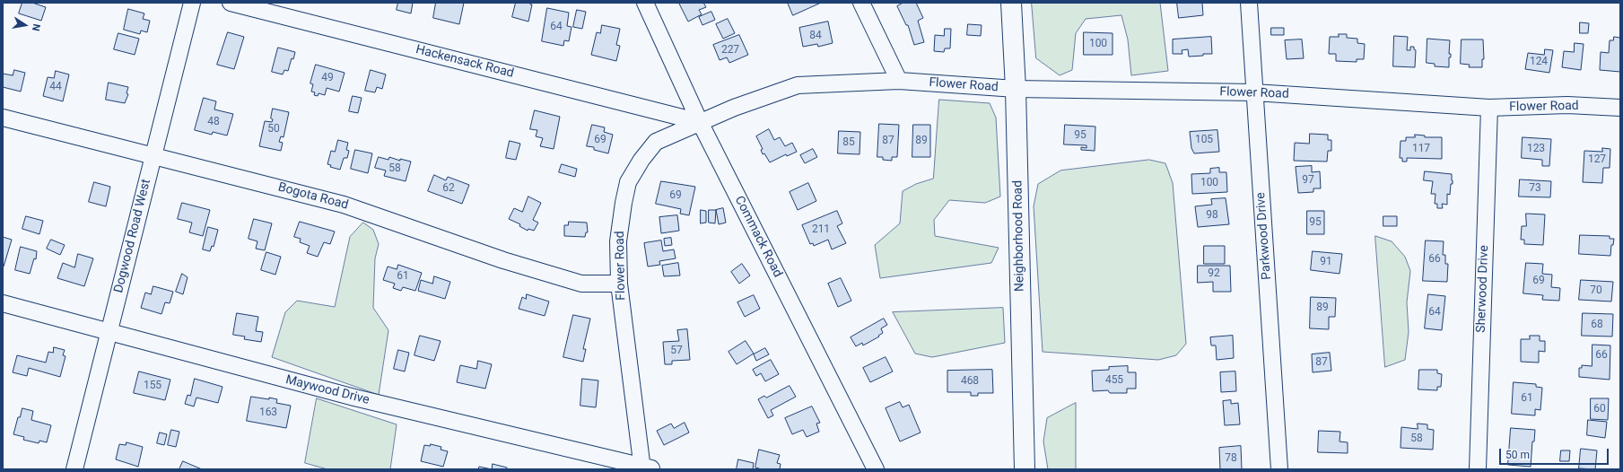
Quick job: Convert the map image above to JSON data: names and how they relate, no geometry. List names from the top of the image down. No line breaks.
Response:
{"streets":{"main road":["Neighborhood Road"],"street":["Hackensack Road","Flower Road","Bogota Road","Dogwood Road West","Parkwood Drive","Commack Road","Sherwood Drive","Maywood Drive"]},"crossings":[["Hackensack Road","Flower Road"],["Hackensack Road","Commack Road"],["Flower Road","Bogota Road"],["Flower Road","Neighborhood Road"],["Flower Road","Parkwood Drive"],["Flower Road","Commack Road"],["Flower Road","Sherwood Drive"],["Flower Road","Maywood Drive"],["Bogota Road","Dogwood Road West"],["Dogwood Road West","Maywood Drive"]],"house_numbers":["64","84","100","227","124","49","44","48","50","95","69","105","87","89","85","117","123","127","58","97","100","62","73","69","98","95","211","66","91","92","61","69","70","89","64","68","57","66","87","455","468","155","61","60","163","58","78"],"scale_bar":"50 m","north":"right"}
